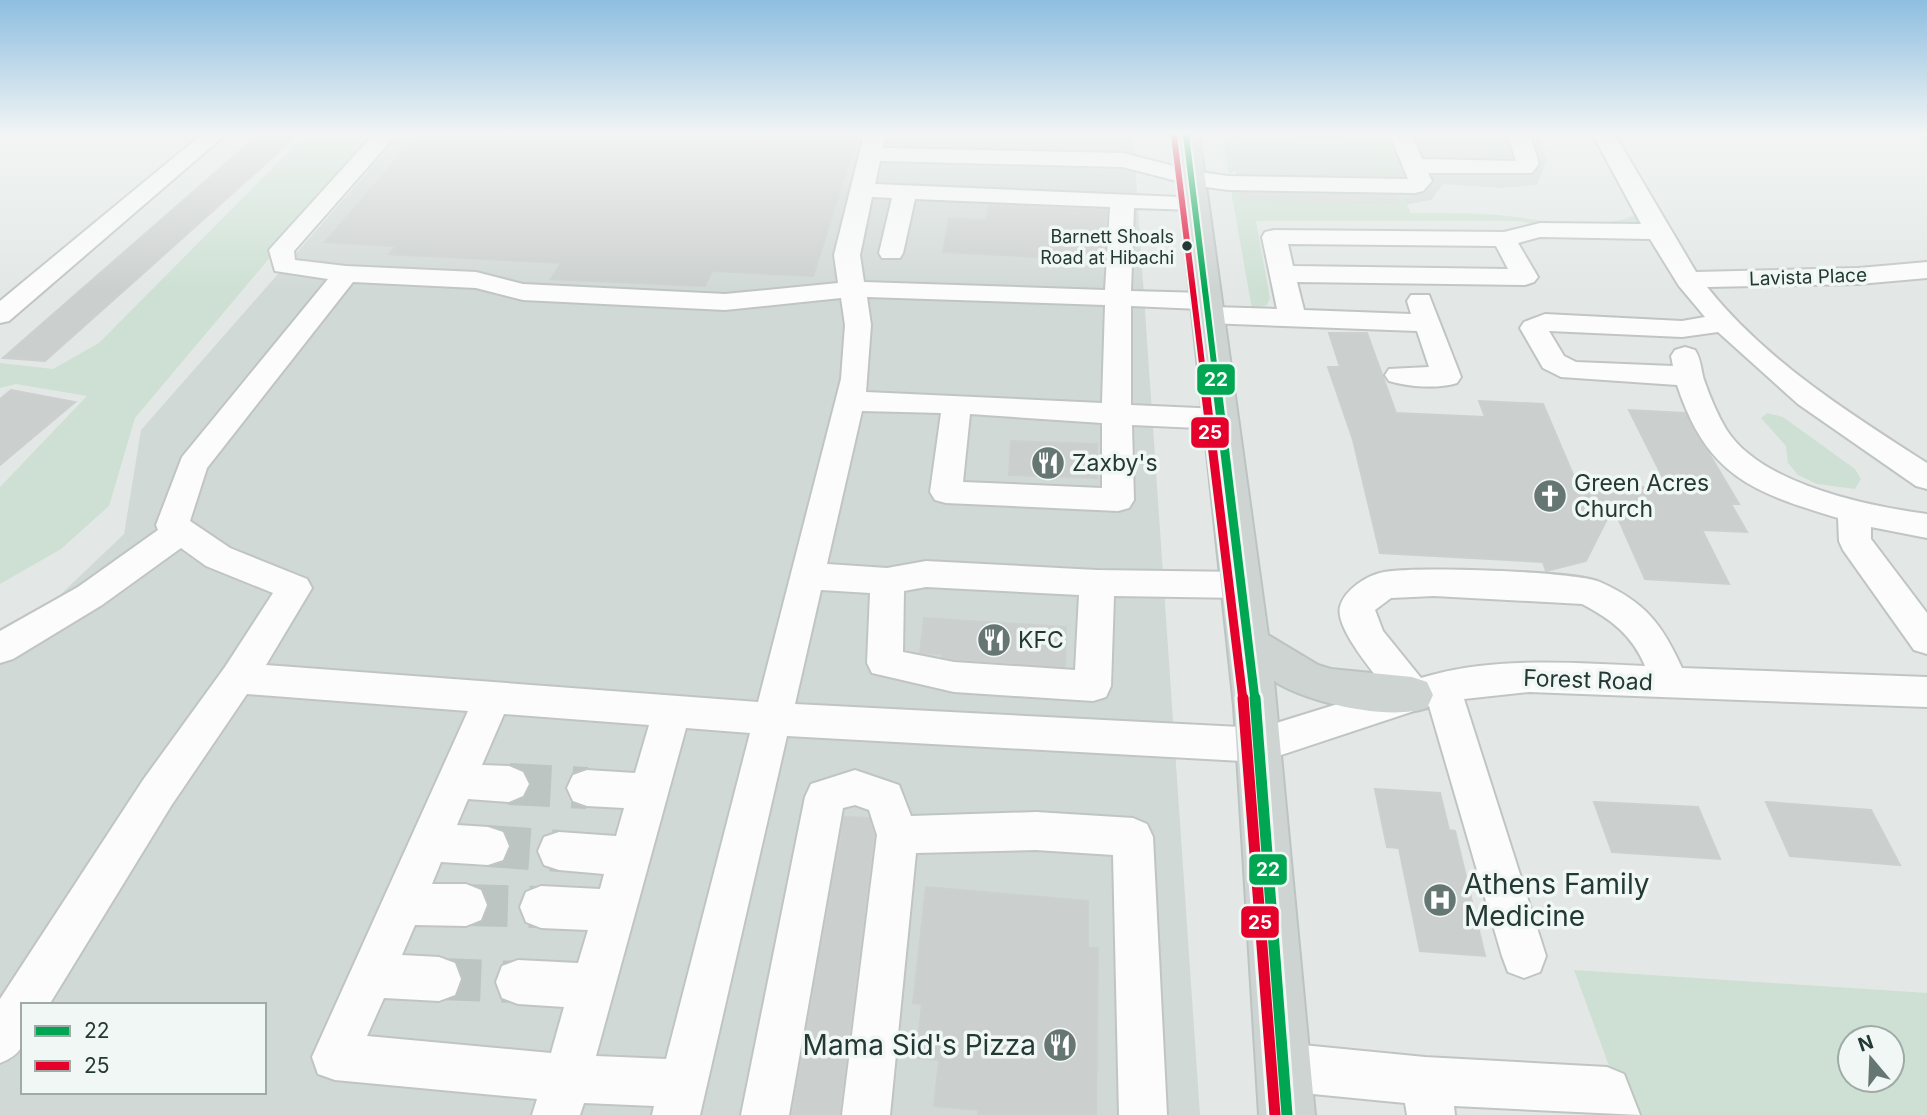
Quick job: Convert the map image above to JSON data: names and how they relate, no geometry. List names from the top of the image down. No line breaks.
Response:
{"streets":{"street":["Lavista Place","Forest Road"]},"places":{"other":["Barnett Shoals Road at Hibachi"],"restaurant":["Zaxby's","KFC","Mama Sid's Pizza"],"church":["Green Acres Church"],"hospital":["Athens Family Medicine"]},"lines":["transit line 22","transit line 25"],"legend":["22","25"],"north":"top"}
